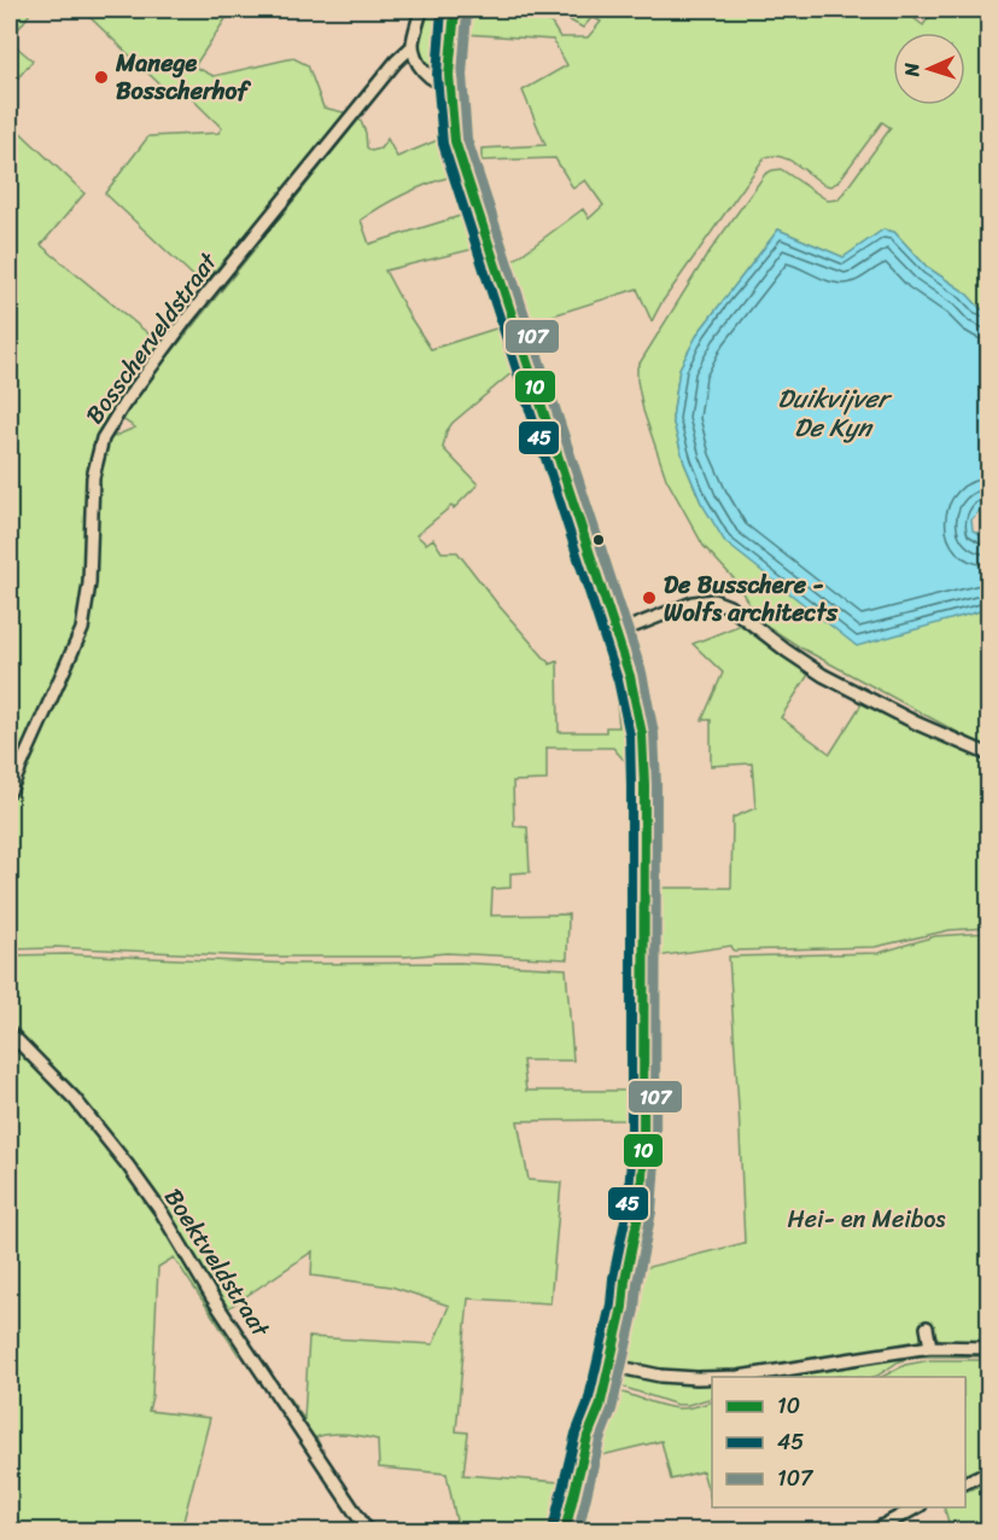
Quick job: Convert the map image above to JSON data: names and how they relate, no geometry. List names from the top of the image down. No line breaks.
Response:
{"streets":{"street":["Bosscherveldstraat","Boektveldstraat"]},"water":["Duikvijver De Kyn"],"parks":["Hei- en Meibos"],"places":["Manege Bosscherhof","De Busschere - Wolfs architects"],"lines":["transit line 10","transit line 45","transit line 107"],"legend":["10","45","107"],"north":"left"}
